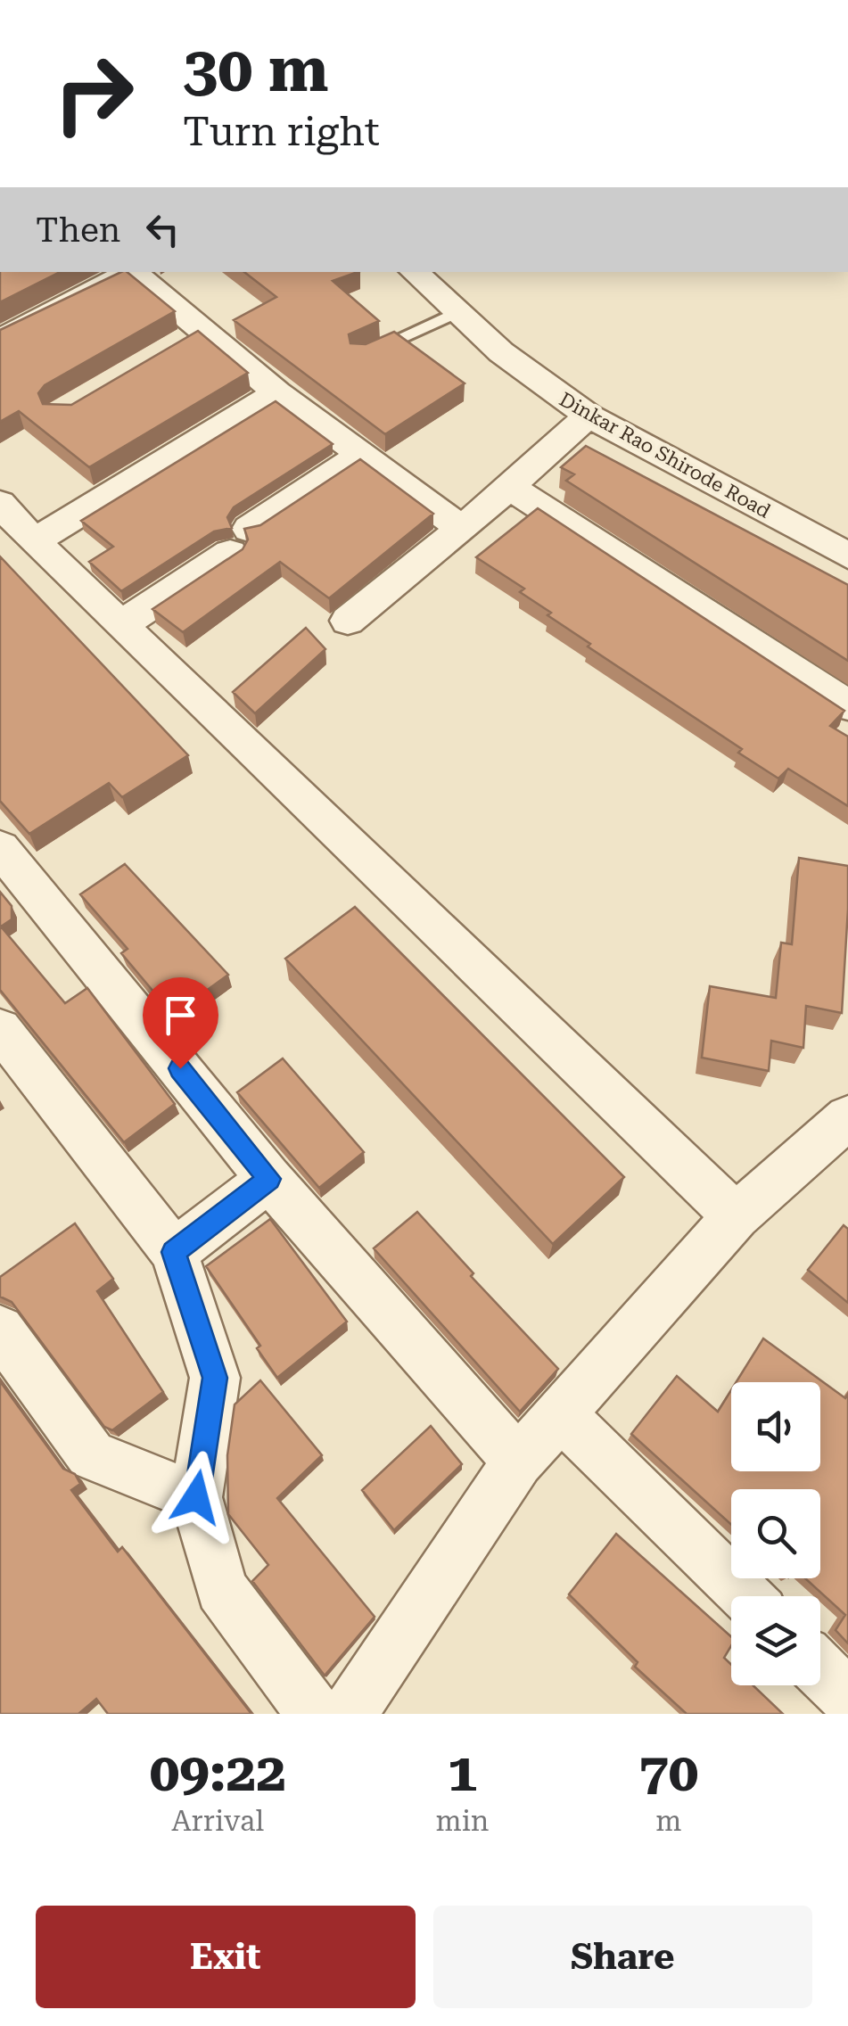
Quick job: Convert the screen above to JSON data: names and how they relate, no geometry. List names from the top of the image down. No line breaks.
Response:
{"streets":{"street":["Dinkar Rao Shirode Road"]},"page":{"turn":["30 m","Turn right"],"then":"Then","eta":["09:22","Arrival","1","min","70","m"],"buttons":["Exit","Share"]}}
